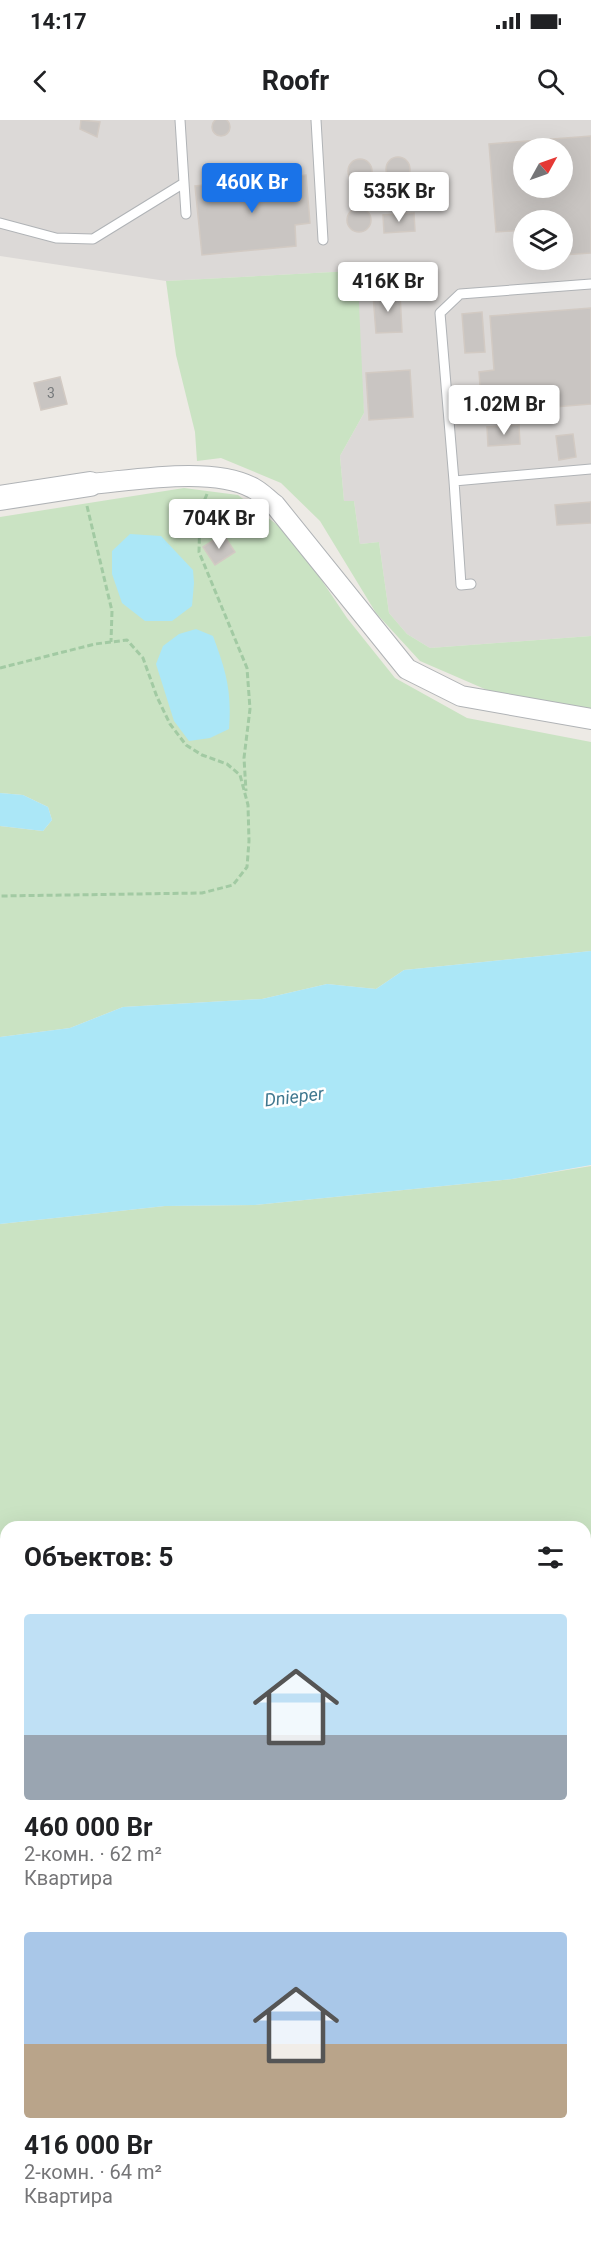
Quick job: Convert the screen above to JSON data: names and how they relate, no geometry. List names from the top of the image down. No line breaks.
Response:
{"water":["Dnieper"],"house_numbers":["3"],"north":"top right","page":{"status":"14:17","header":"Roofr","price":["460K Br","535K Br","416K Br","1.02M Br","704K Br"],"heading":"Объектов: 5","list":[{"name":"460 000 Br","note":"2-комн. · 62 m² · Квартира"},{"name":"416 000 Br","note":"2-комн. · 64 m² · Квартира"}]}}
